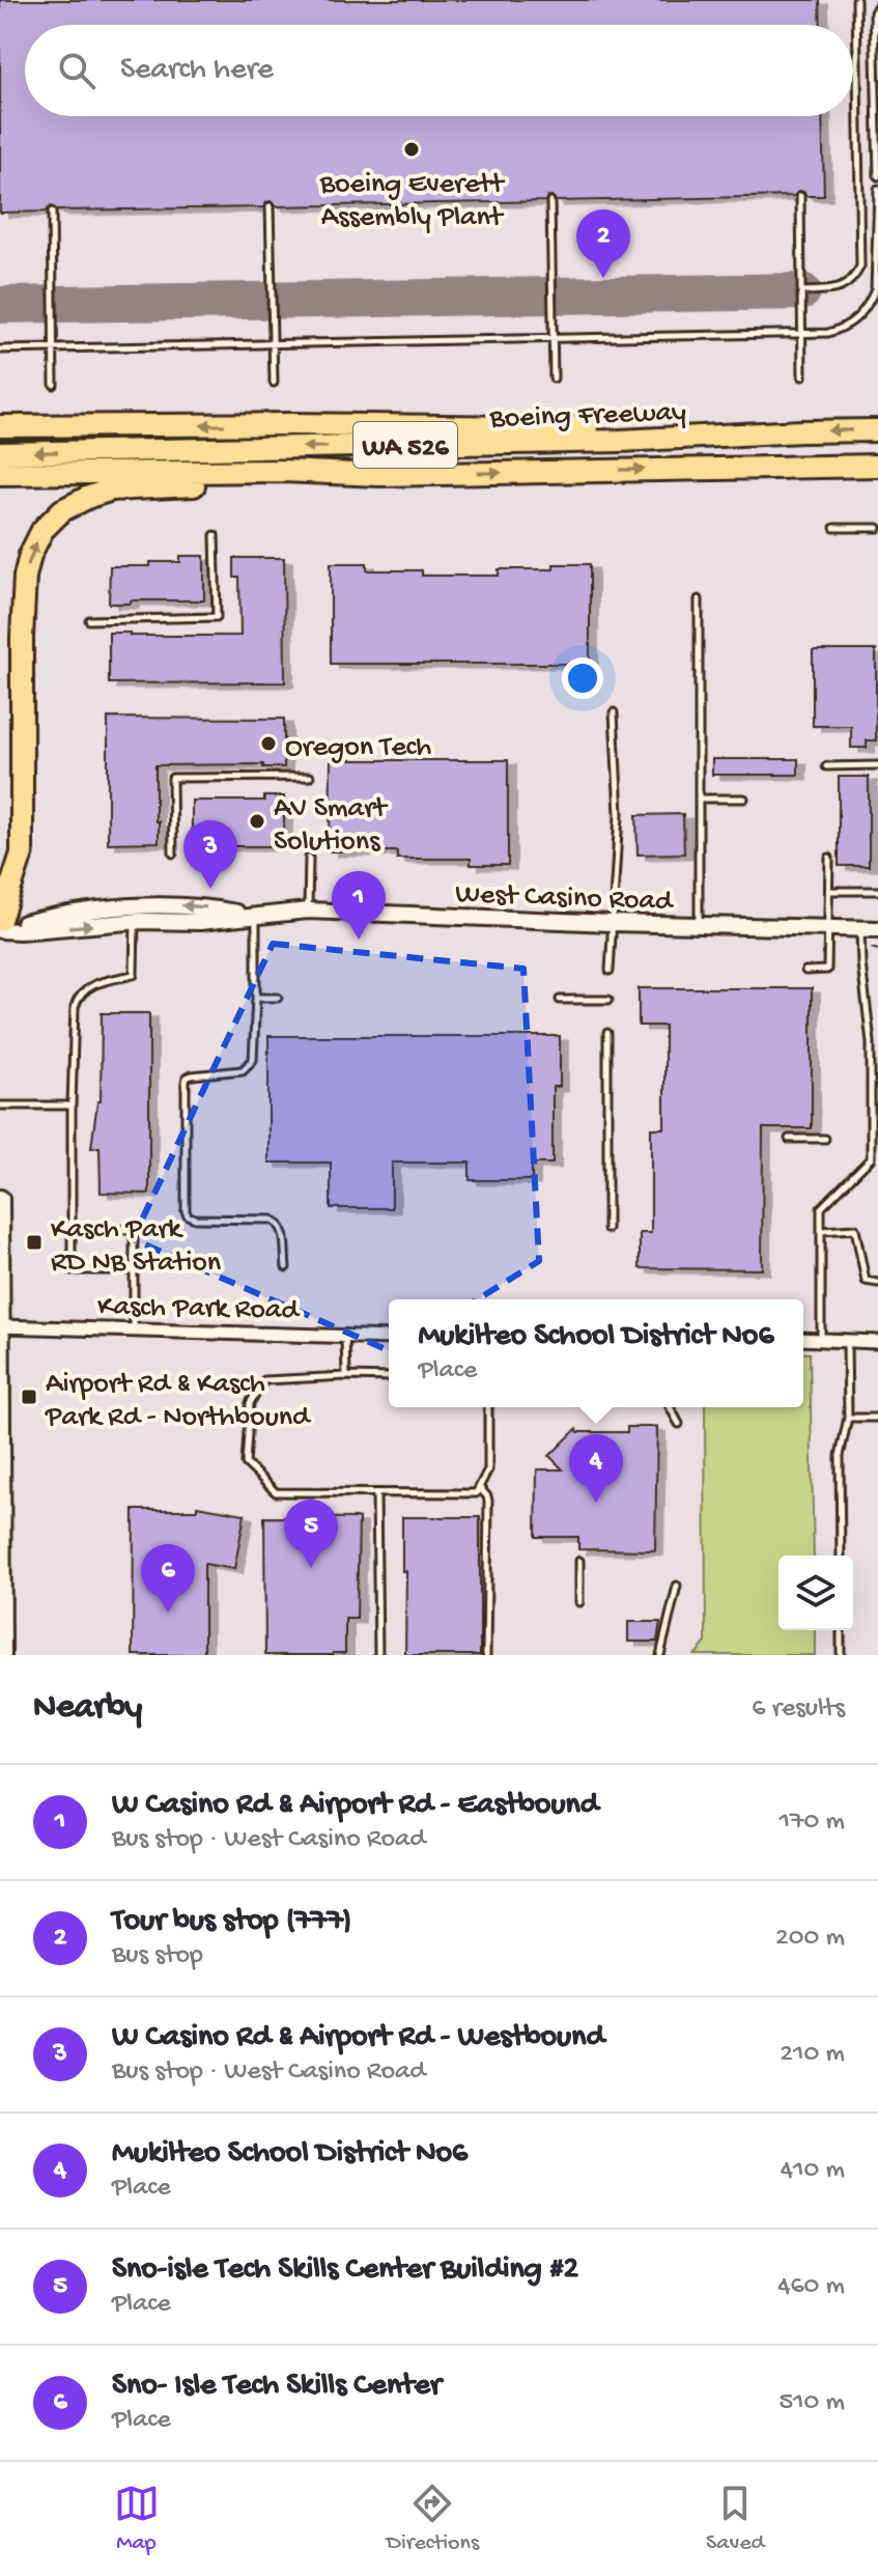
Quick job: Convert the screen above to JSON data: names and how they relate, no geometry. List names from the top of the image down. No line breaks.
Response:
{"streets":{"highway":["Boeing Freeway","WA 526"],"street":["West Casino Road","Kasch Park Road"]},"places":{"other":["Boeing Everett Assembly Plant","Oregon Tech","AV Smart Solutions"],"transit":["Kasch Park RD NB Station","Airport Rd & Kasch Park Rd - Northbound"]},"page":{"search":"Search here","pins":["2","3","1","4","5","6"],"popup":["Mukilteo School District No6","Place"],"heading":["Nearby","6 results"],"list":[{"mark":"1","name":"W Casino Rd & Airport Rd - Eastbound","note":"Bus stop · West Casino Road","value":"170 m"},{"mark":"2","name":"Tour bus stop (777)","note":"Bus stop","value":"200 m"},{"mark":"3","name":"W Casino Rd & Airport Rd - Westbound","note":"Bus stop · West Casino Road","value":"210 m"},{"mark":"4","name":"Mukilteo School District No6","note":"Place","value":"410 m"},{"mark":"5","name":"Sno-isle Tech Skills Center Building #2","note":"Place","value":"460 m"},{"mark":"6","name":"Sno- Isle Tech Skills Center","note":"Place","value":"510 m"}],"nav":["Map","Directions","Saved"]}}
